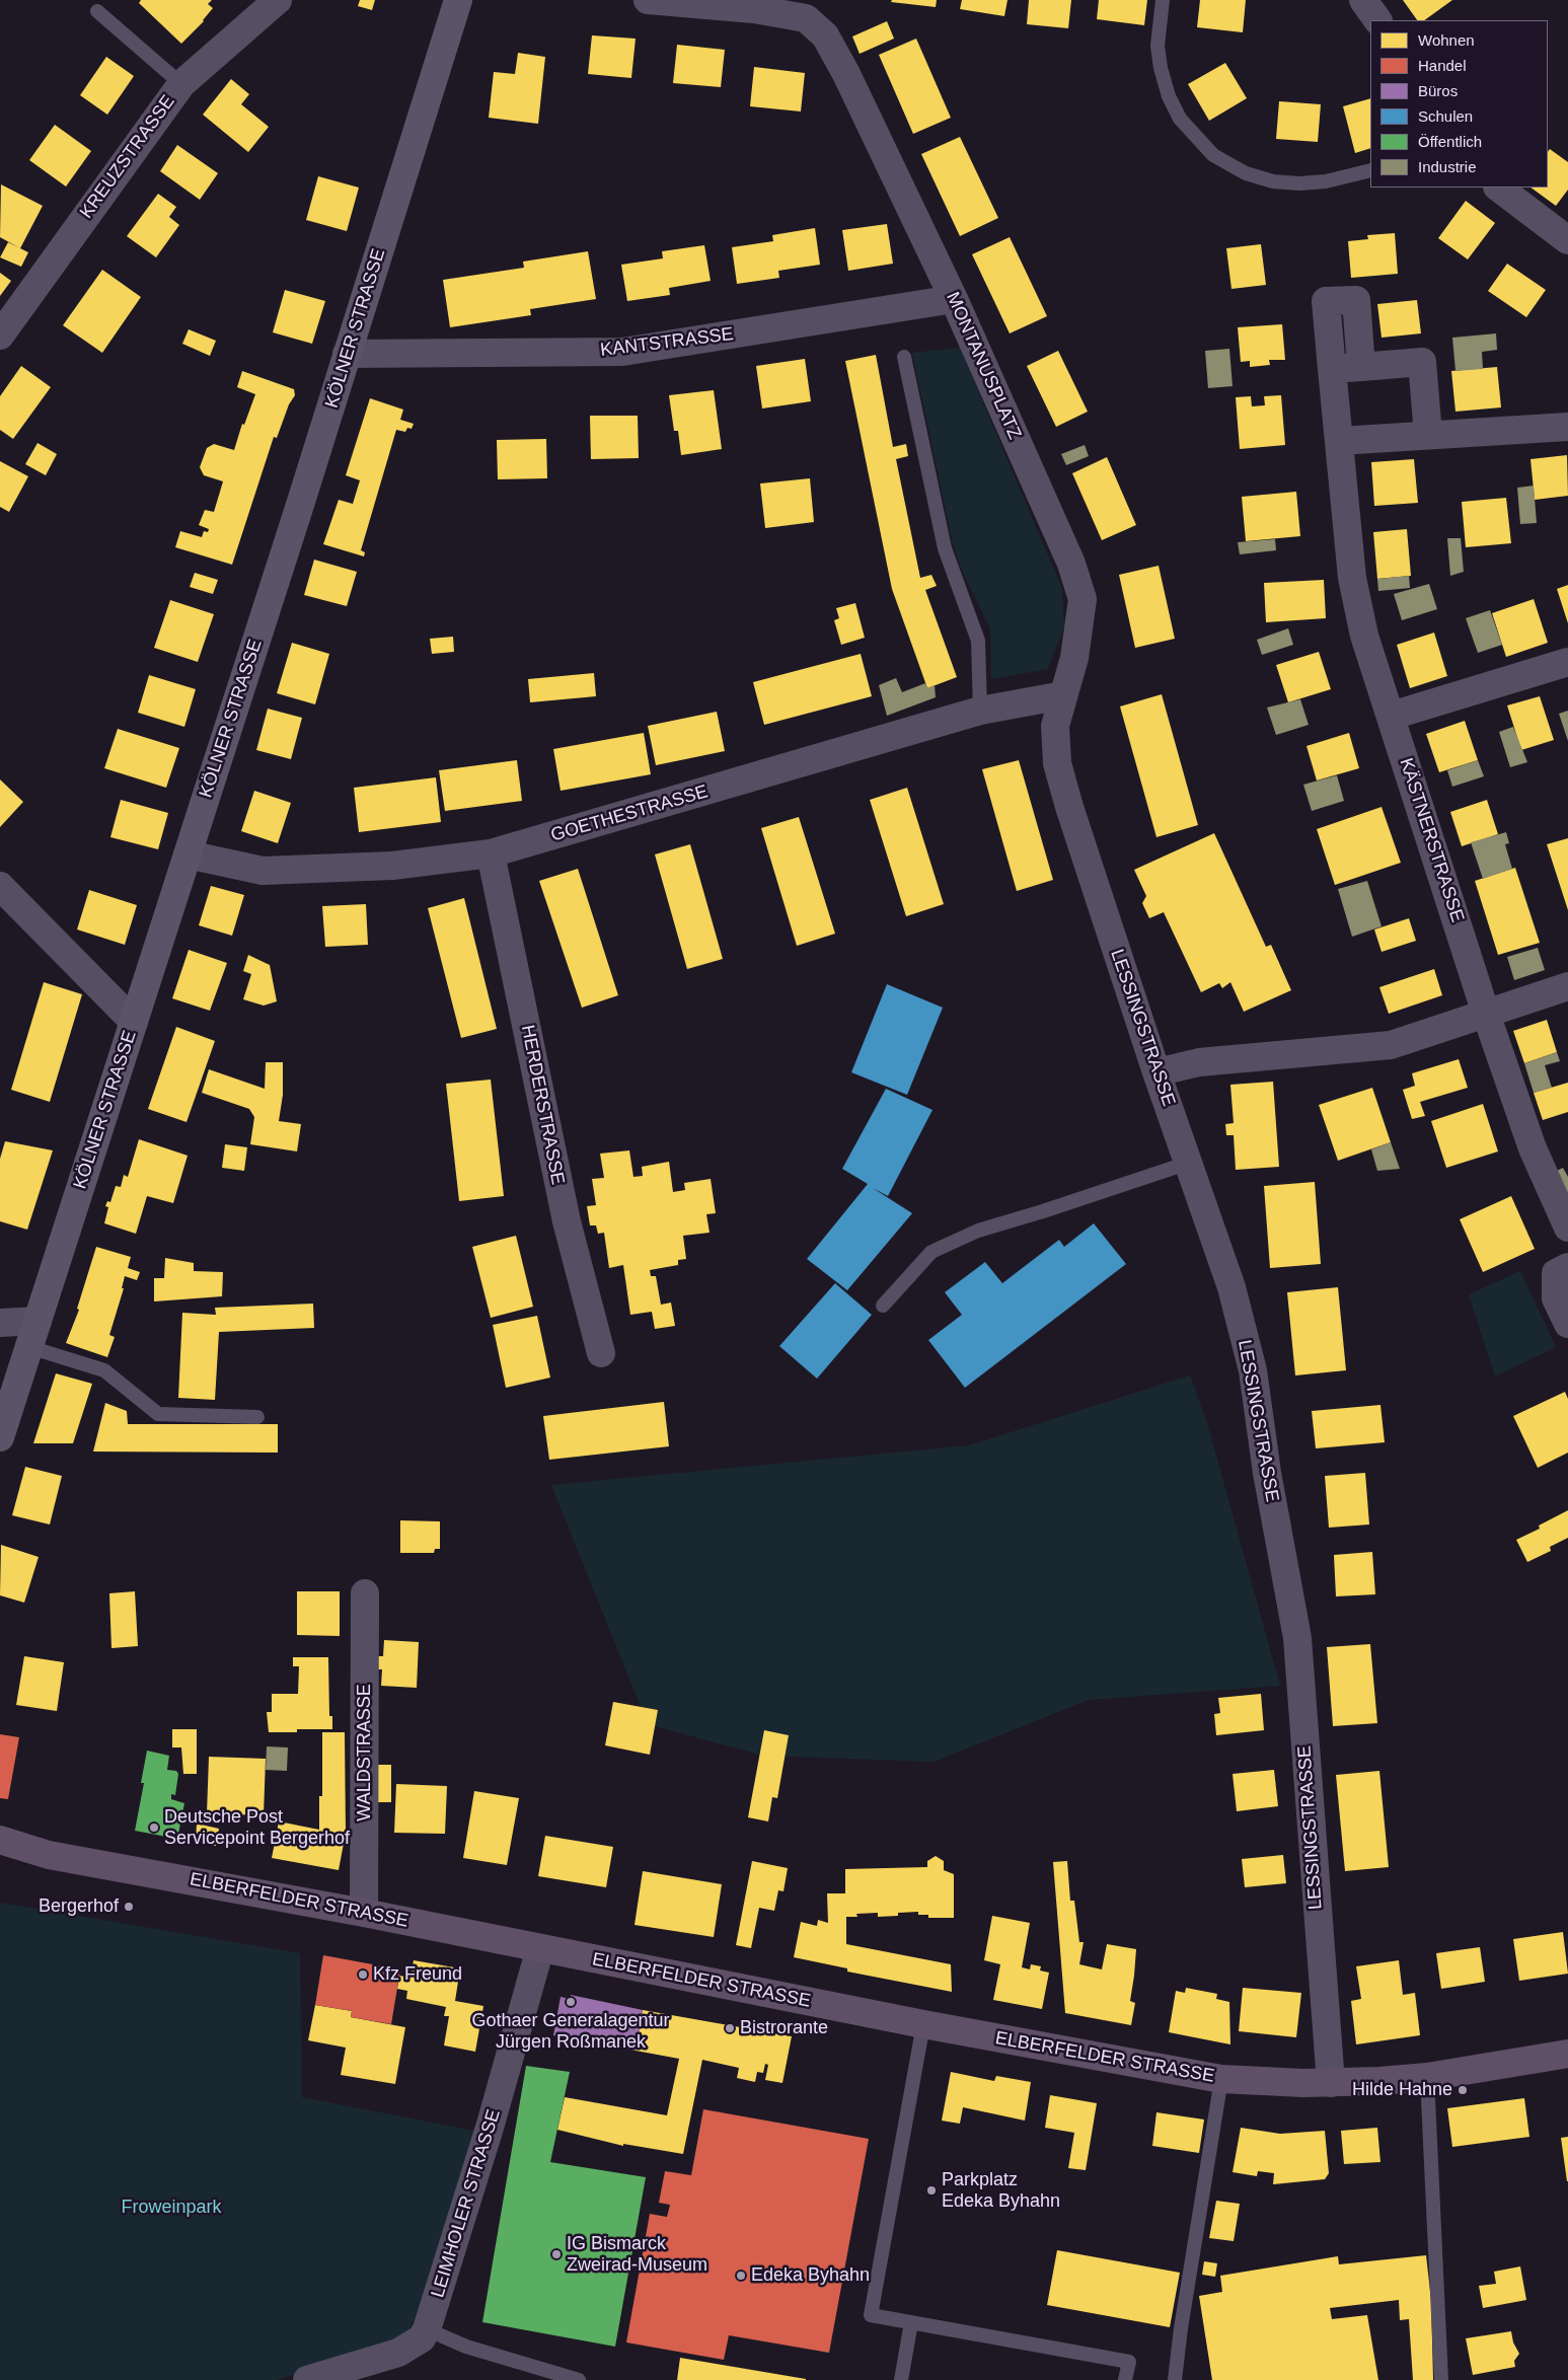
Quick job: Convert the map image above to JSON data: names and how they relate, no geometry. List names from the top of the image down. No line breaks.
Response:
{"streets":{"main road":["KÖLNER STRASSE","ELBERFELDER STRASSE"],"street":["KREUZSTRASSE","KANTSTRASSE","MONTANUSPLATZ","GOETHESTRASSE","KÄSTNERSTRASSE","LESSINGSTRASSE","HERDERSTRASSE","WALDSTRASSE","LEIMHOLER STRASSE"]},"crossings":[["KÖLNER STRASSE","KANTSTRASSE"],["KÖLNER STRASSE","GOETHESTRASSE"],["KANTSTRASSE","MONTANUSPLATZ"],["MONTANUSPLATZ","GOETHESTRASSE"],["MONTANUSPLATZ","LESSINGSTRASSE"],["GOETHESTRASSE","LESSINGSTRASSE"],["GOETHESTRASSE","HERDERSTRASSE"],["LESSINGSTRASSE","ELBERFELDER STRASSE"],["WALDSTRASSE","ELBERFELDER STRASSE"],["ELBERFELDER STRASSE","LEIMHOLER STRASSE"]],"parks":["Froweinpark"],"places":["Deutsche Post Servicepoint Bergerhof","Bergerhof","Kfz Freund","Gothaer Generalagentur Jürgen Roßmanek","Bistrorante","Hilde Hahne","Parkplatz Edeka Byhahn","IG Bismarck Zweirad-Museum","Edeka Byhahn"],"legend":["Wohnen","Handel","Büros","Schulen","Öffentlich","Industrie"]}
